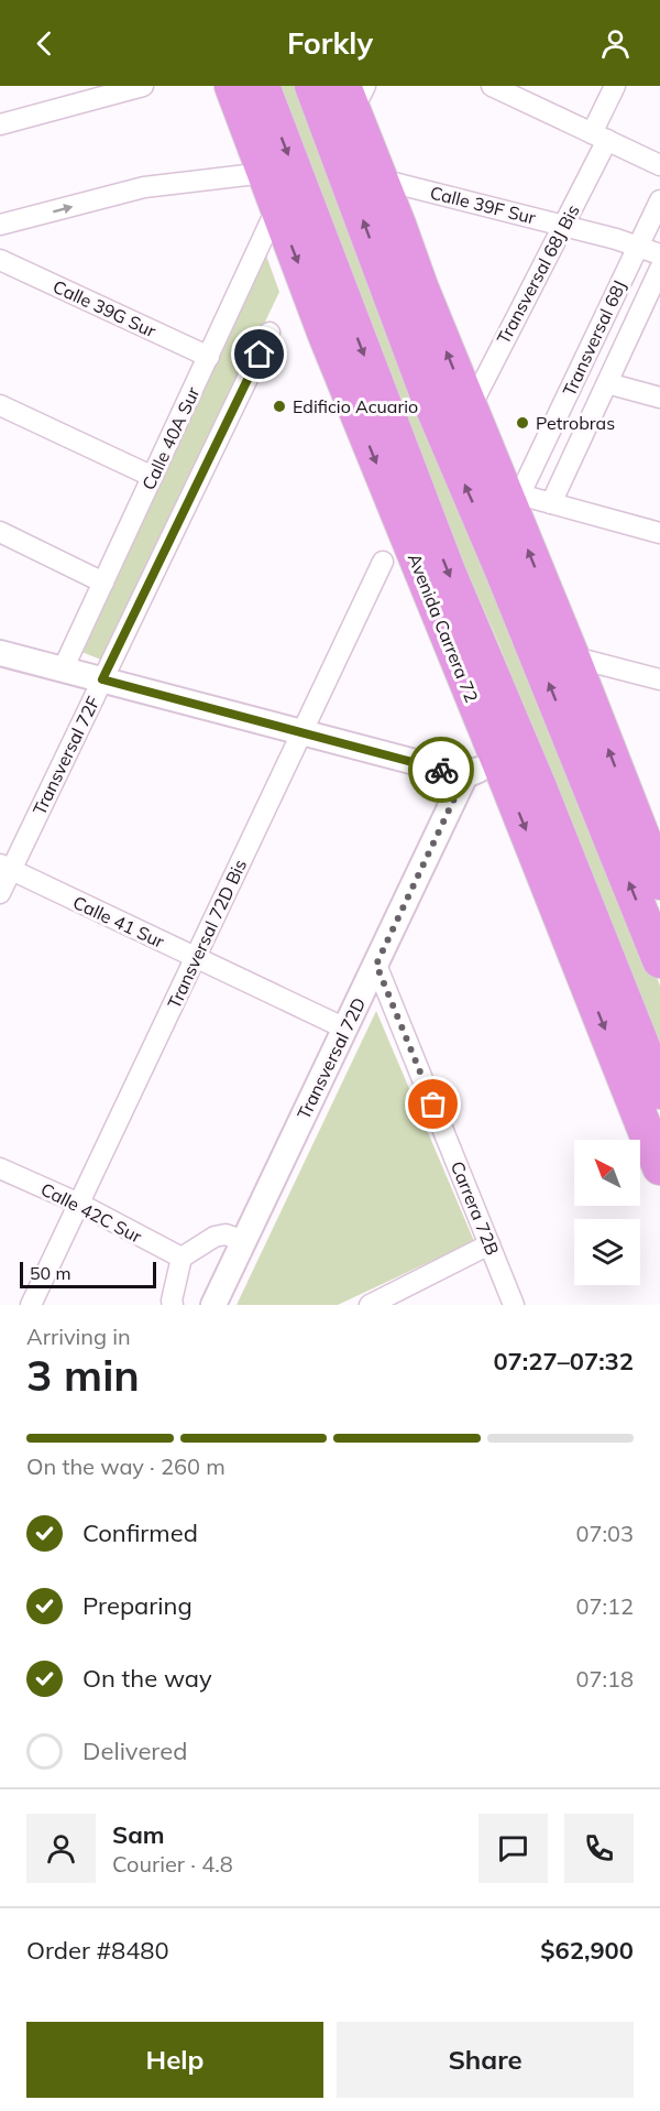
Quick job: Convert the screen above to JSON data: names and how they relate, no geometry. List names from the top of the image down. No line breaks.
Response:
{"streets":{"highway":["Avenida Carrera 72"],"street":["Calle 39F Sur","Transversal 68J Bis","Calle 39G Sur","Transversal 68J","Calle 40A Sur","Transversal 72F","Calle 41 Sur","Transversal 72D Bis","Transversal 72D","Carrera 72B","Calle 42C Sur"]},"crossings":[["Calle 39F Sur","Transversal 68J Bis"],["Calle 39F Sur","Transversal 68J"],["Calle 39G Sur","Calle 40A Sur"],["Calle 40A Sur","Avenida Carrera 72"],["Transversal 72F","Calle 41 Sur"],["Calle 41 Sur","Transversal 72D Bis"],["Calle 41 Sur","Transversal 72D"],["Transversal 72D Bis","Calle 42C Sur"],["Transversal 72D","Carrera 72B"]],"places":["Edificio Acuario","Petrobras"],"scale_bar":"50 m","north":"top left","page":{"header":"Forkly","scale":"50 m","heading":["3 min","Arriving in","07:27–07:32"],"panel":["Sam","Courier · 4.8","Order #8480","$62,900"],"bar":"On the way · 260 m","list":[["Confirmed","07:03"],["Preparing","07:12"],["On the way","07:18"],"Delivered"],"buttons":["Help","Share"]}}
